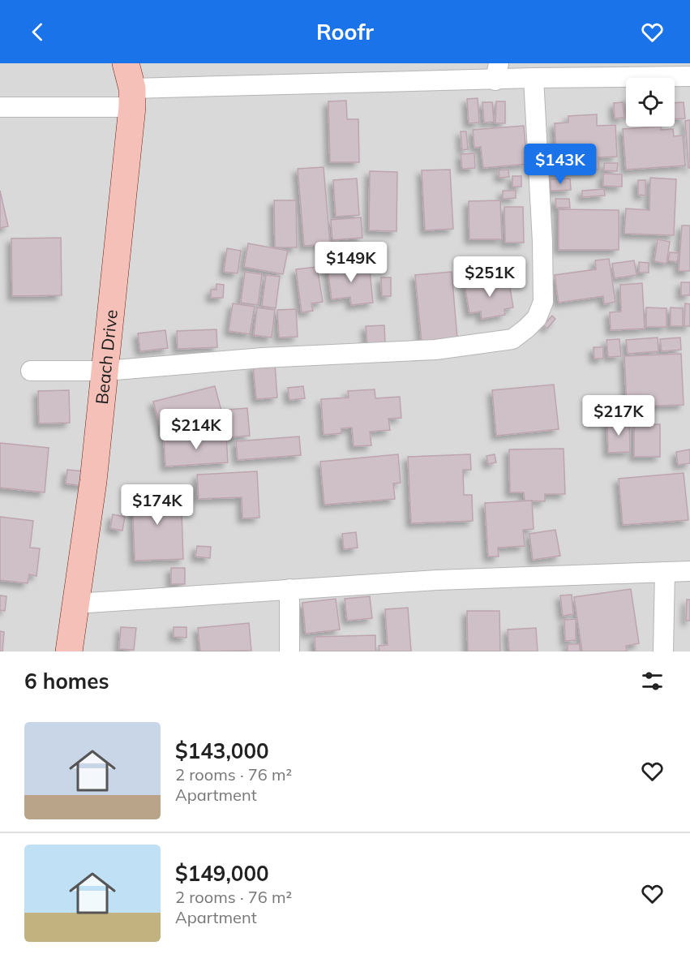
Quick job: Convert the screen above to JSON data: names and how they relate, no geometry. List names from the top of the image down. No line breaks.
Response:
{"streets":{"street":["Beach Drive"]},"page":{"header":"Roofr","price":["$143K","$149K","$251K","$217K","$214K","$174K"],"heading":"6 homes","list":[{"name":"$143,000","note":"2 rooms · 76 m² · Apartment"},{"name":"$149,000","note":"2 rooms · 76 m² · Apartment"}]}}
